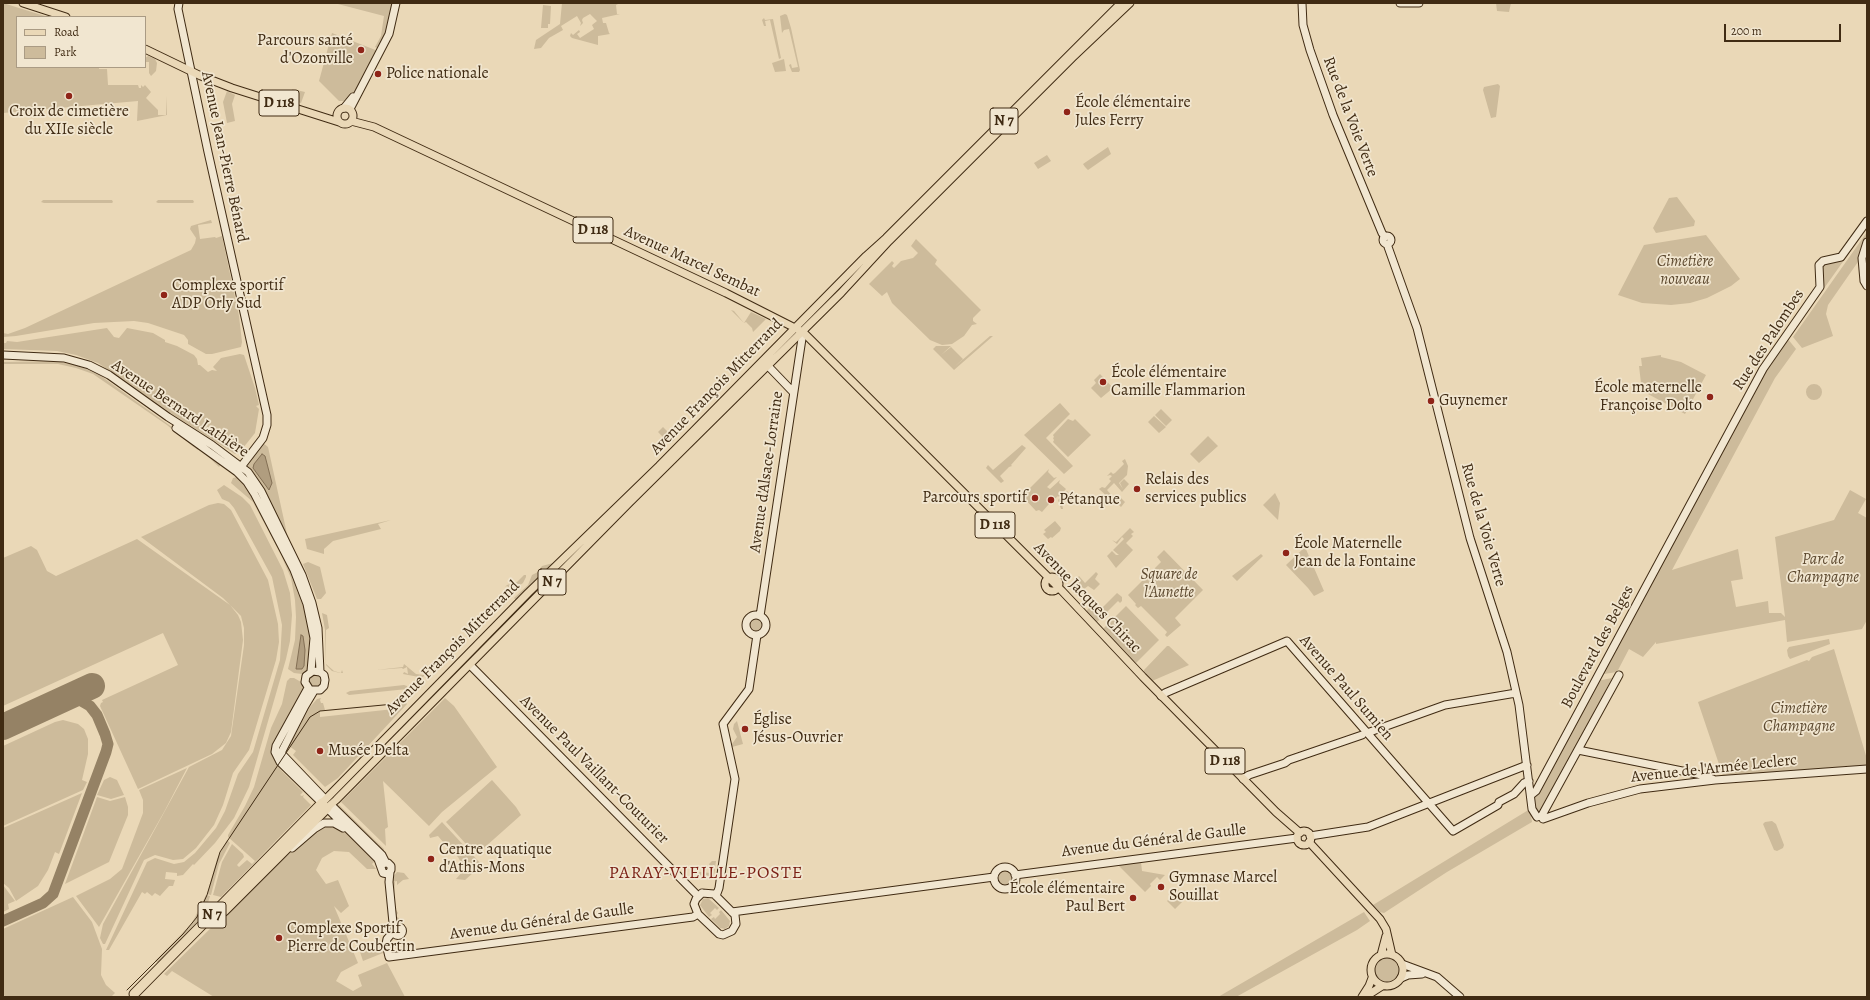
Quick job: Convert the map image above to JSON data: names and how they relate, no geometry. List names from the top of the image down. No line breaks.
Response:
{"streets":{"highway":["N 7"],"main road":["D 118","Avenue Marcel Sembat","Avenue François Mitterrand","Avenue Jacques Chirac"],"street":["Rue de la Voie Verte","Avenue Jean-Pierre Bénard","Rue des Palombes","Avenue Bernard Lathière","Avenue d'Alsace-Lorraine","Boulevard des Belges","Avenue Paul Sumien","Avenue de l'Armée Leclerc","Avenue Paul Vaillant-Couturier","Avenue du Général de Gaulle"]},"crossings":[["D 118","Avenue Jean-Pierre Bénard"],["D 118","Avenue Marcel Sembat"],["Rue de la Voie Verte","Boulevard des Belges"],["Rue de la Voie Verte","Avenue Paul Sumien"],["Rue de la Voie Verte","Avenue de l'Armée Leclerc"],["N 7","Avenue François Mitterrand"],["N 7","Avenue Bernard Lathière"],["Avenue Jean-Pierre Bénard","Avenue Bernard Lathière"],["Avenue Marcel Sembat","Avenue François Mitterrand"],["Avenue Marcel Sembat","Avenue d'Alsace-Lorraine"],["Avenue Marcel Sembat","Avenue Jacques Chirac"],["Rue des Palombes","Boulevard des Belges"],["Avenue François Mitterrand","Avenue Bernard Lathière"],["Avenue François Mitterrand","Avenue d'Alsace-Lorraine"],["Avenue François Mitterrand","Avenue Jacques Chirac"],["Avenue François Mitterrand","Avenue Paul Vaillant-Couturier"],["Avenue d'Alsace-Lorraine","Avenue Jacques Chirac"],["Avenue Jacques Chirac","Avenue Paul Sumien"],["Avenue Jacques Chirac","Avenue du Général de Gaulle"],["Boulevard des Belges","Avenue de l'Armée Leclerc"]],"districts":["PARAY-VIEILLE-POSTE"],"parks":["Cimetière nouveau","Parc de Champagne","Square de l'Aunette","Cimetière Champagne"],"places":["Parcours santé d'Ozonville","Police nationale","Croix de cimetière du XIIe siècle","École élémentaire Jules Ferry","Complexe sportif ADP Orly Sud","École élémentaire Camille Flammarion","École maternelle Françoise Dolto","Guynemer","Relais des services publics","Parcours sportif","Pétanque","École Maternelle Jean de la Fontaine","Église Jésus-Ouvrier","Musée Delta","Centre aquatique d'Athis-Mons","Gymnase Marcel Souillat","École élémentaire Paul Bert","Complexe Sportif Pierre de Coubertin"],"legend":["Road","Park"],"scale_bar":"200 m"}
